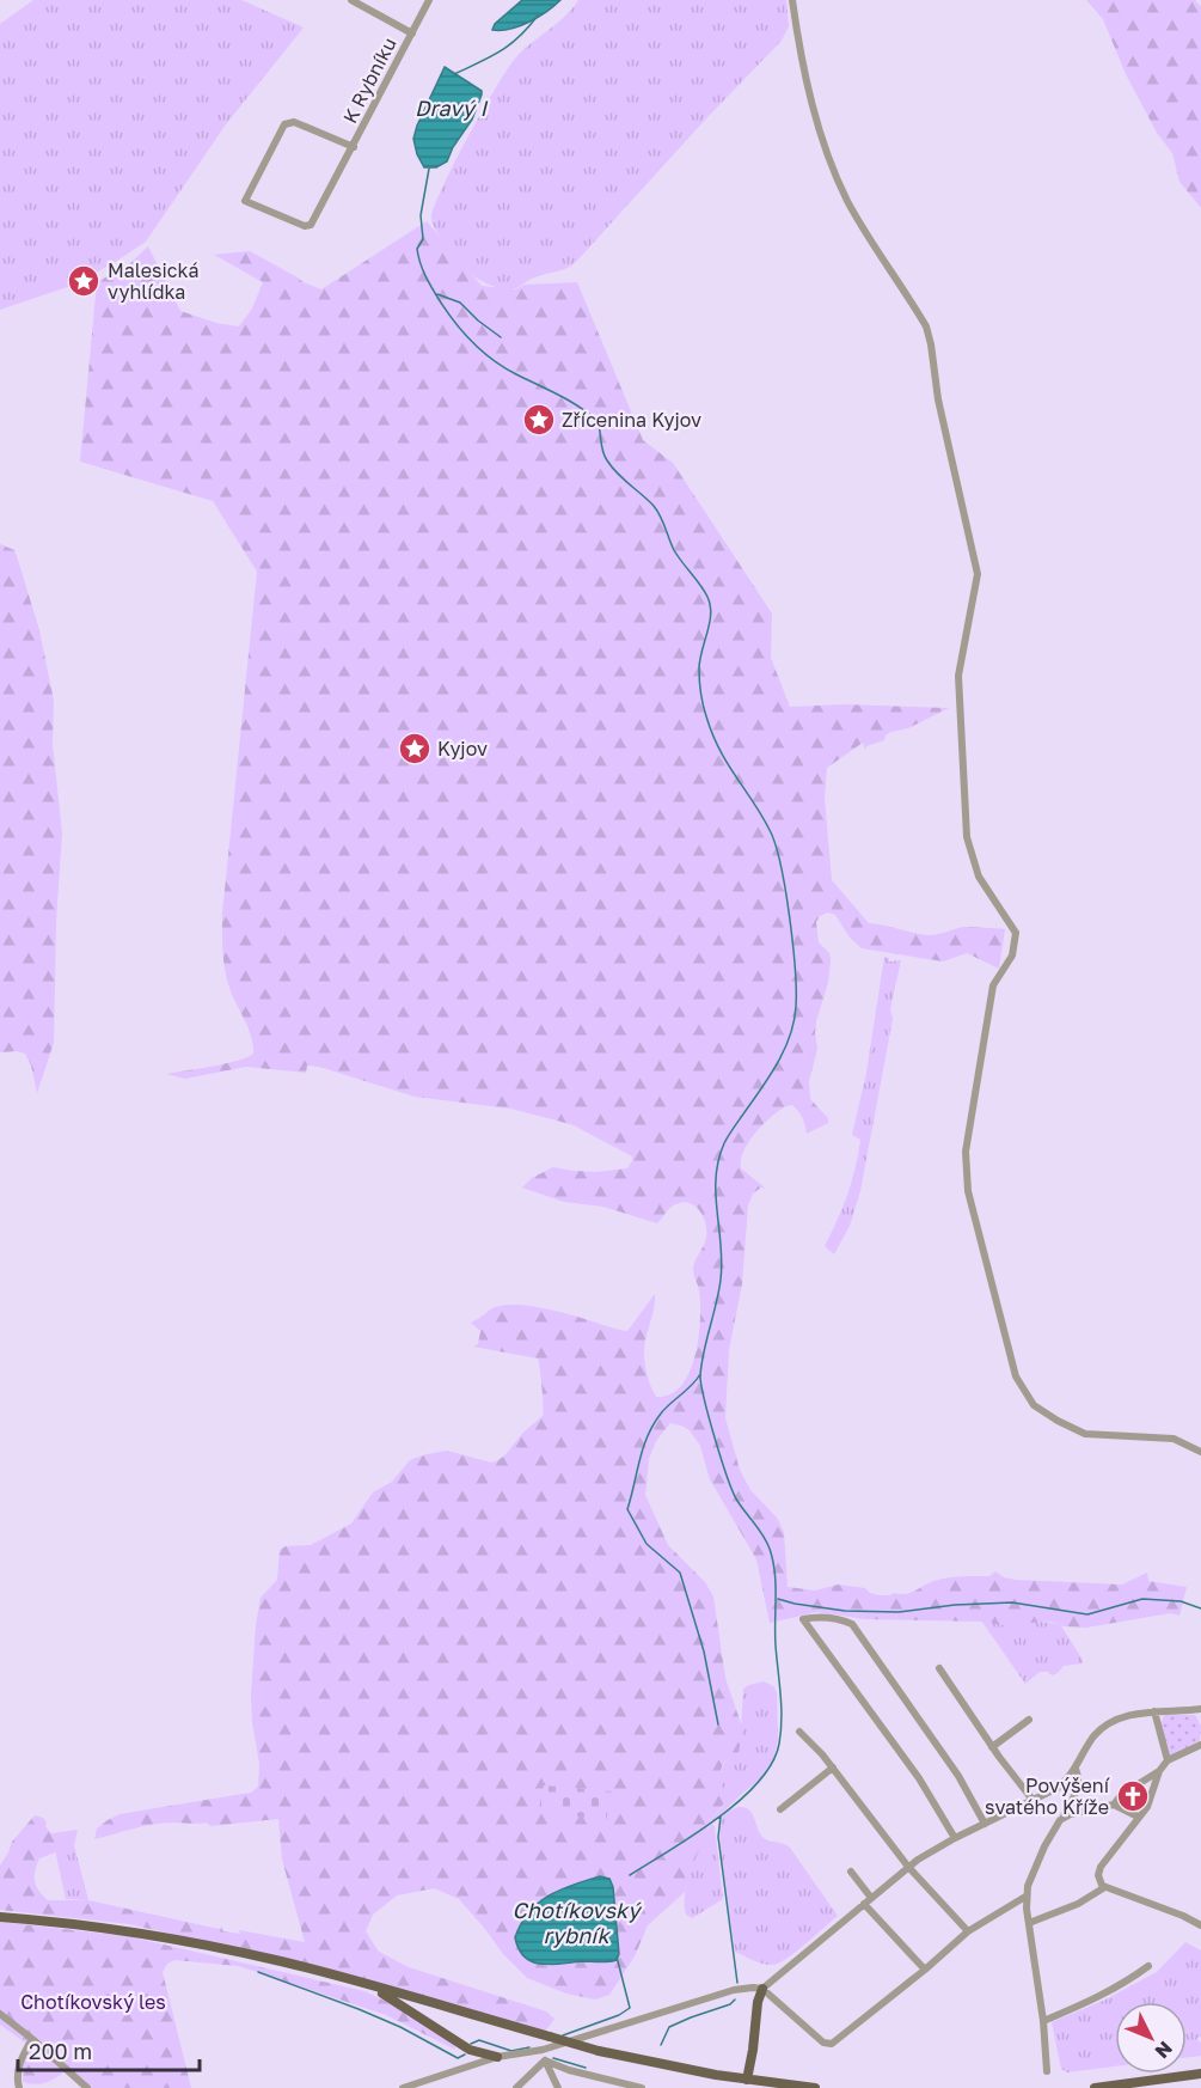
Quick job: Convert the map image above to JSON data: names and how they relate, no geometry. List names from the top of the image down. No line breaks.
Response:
{"streets":{"street":["K Rybníku"]},"water":["Dravý I","Chotíkovský rybník"],"parks":["Chotíkovský les"],"places":{"place":["Malesická vyhlídka","Zřícenina Kyjov","Kyjov"],"church":["Povýšení svatého Kříže"]},"scale_bar":"200 m","north":"bottom right"}
